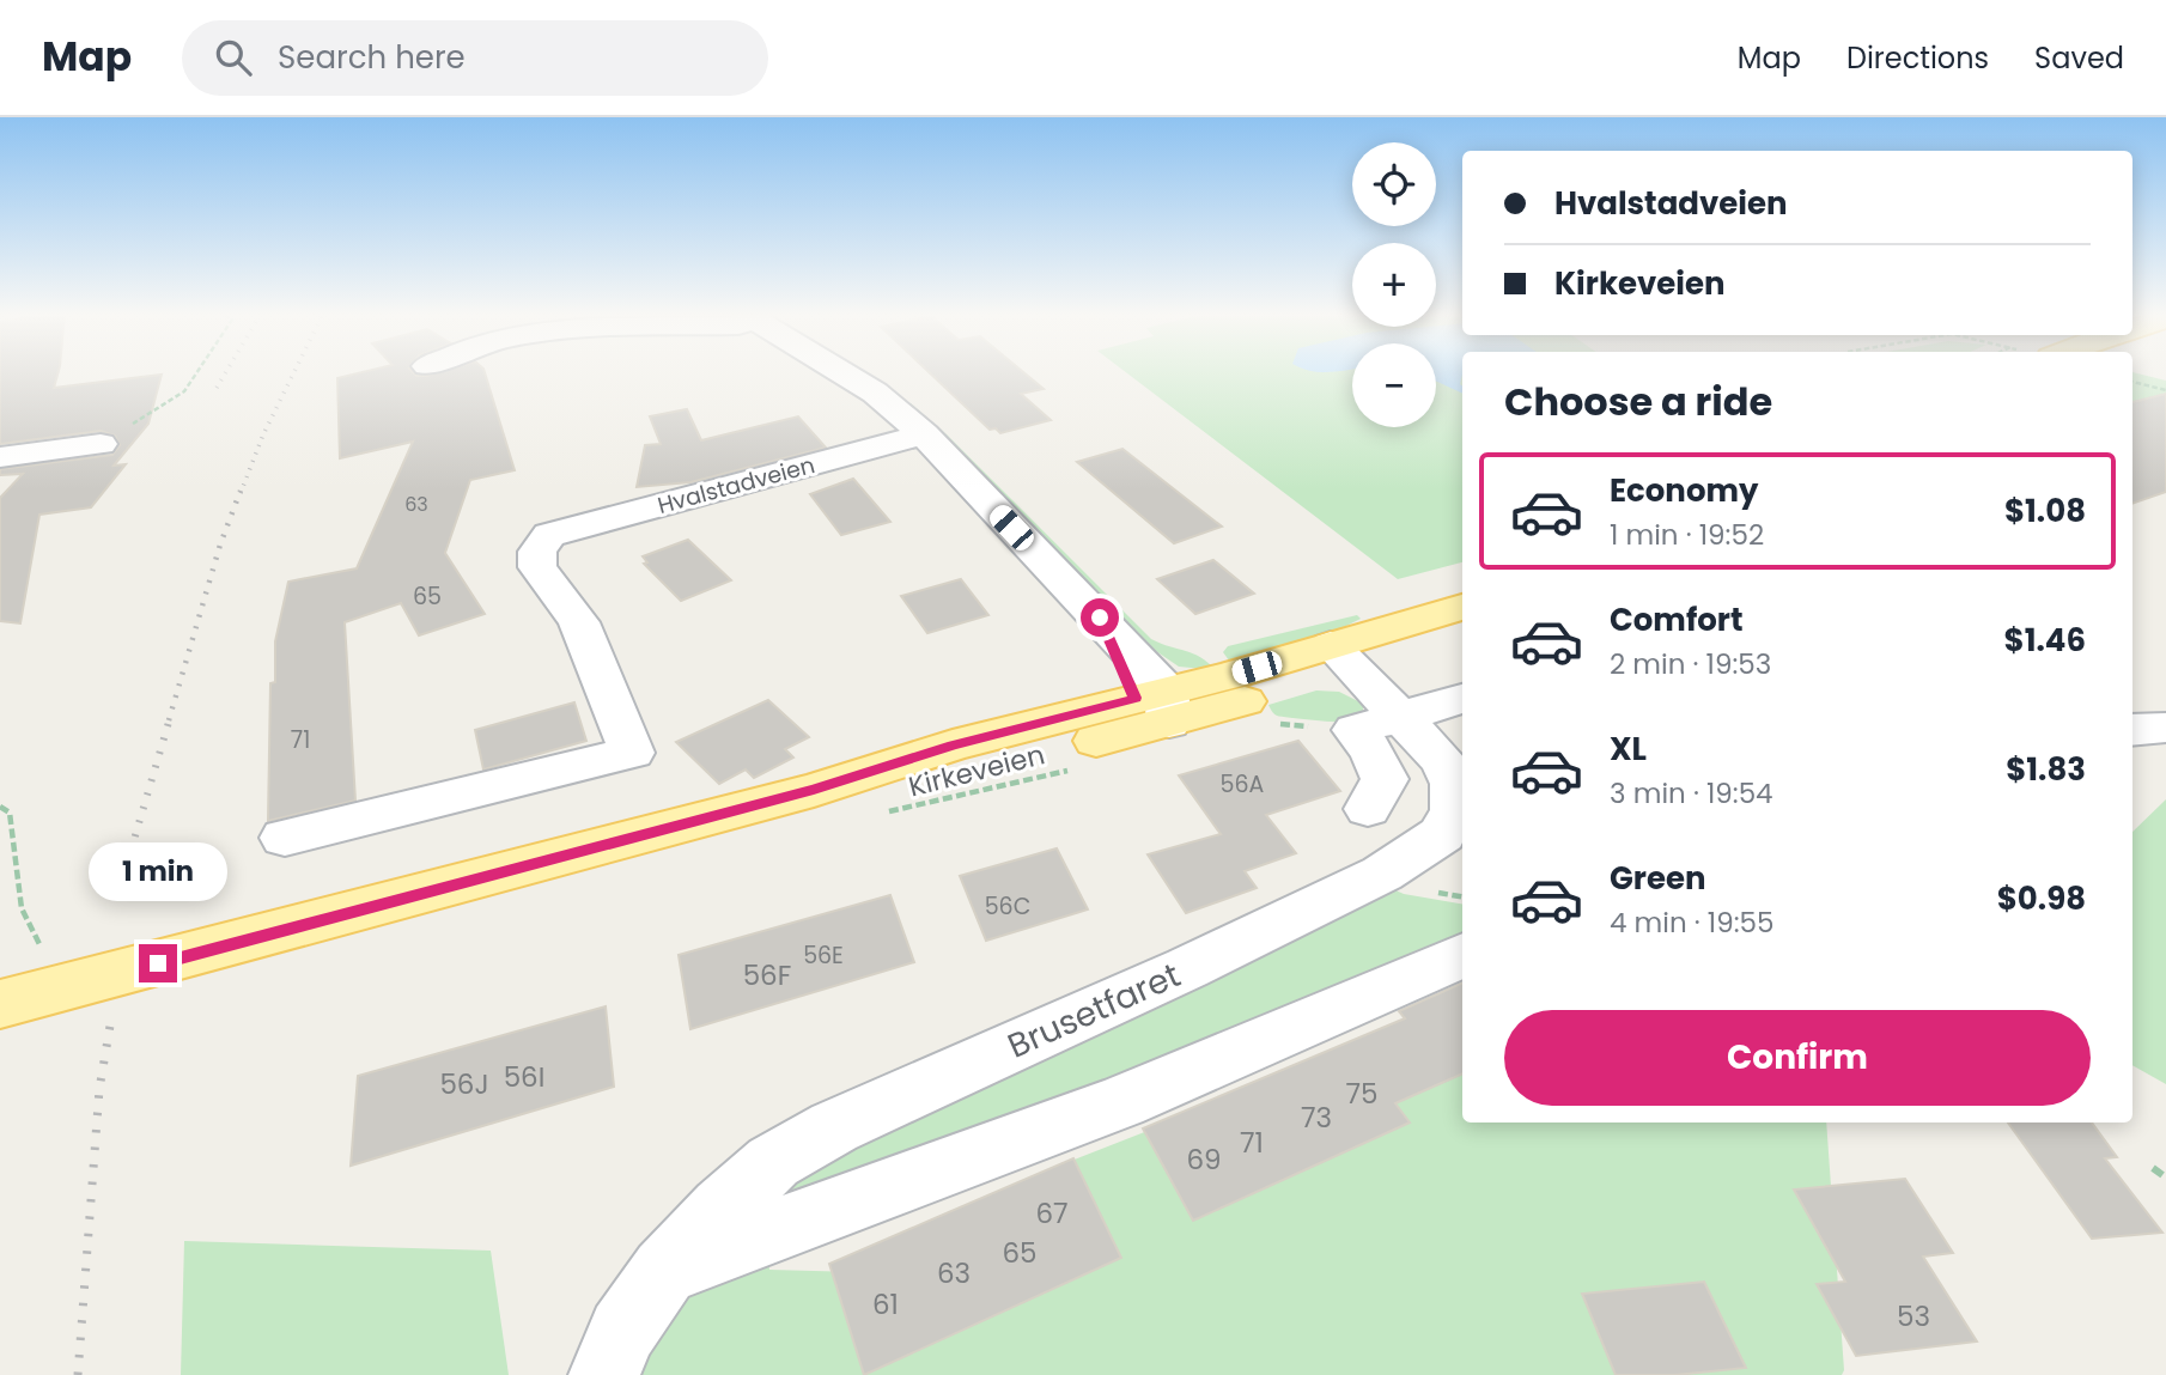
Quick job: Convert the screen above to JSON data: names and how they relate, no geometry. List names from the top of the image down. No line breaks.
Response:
{"streets":{"main road":["Kirkeveien"],"street":["Hvalstadveien","Brusetfaret"]},"crossings":[["Kirkeveien","Brusetfaret"]],"house_numbers":["63","65","71","56A","56C","56E","56F","56I","56J","75","73","71","69","67","65","63","61","53"],"page":{"header":"Map","search":"Search here","nav":["Map","Directions","Saved"],"map_buttons":["+","−"],"banner":["Hvalstadveien","Kirkeveien"],"heading":"Choose a ride","list":[{"name":"Economy","note":"1 min · 19:52","value":"$1.08"},{"name":"Comfort","note":"2 min · 19:53","value":"$1.46"},{"name":"XL","note":"3 min · 19:54","value":"$1.83"},{"name":"Green","note":"4 min · 19:55","value":"$0.98"}],"bubble":"1 min","buttons":"Confirm"}}
